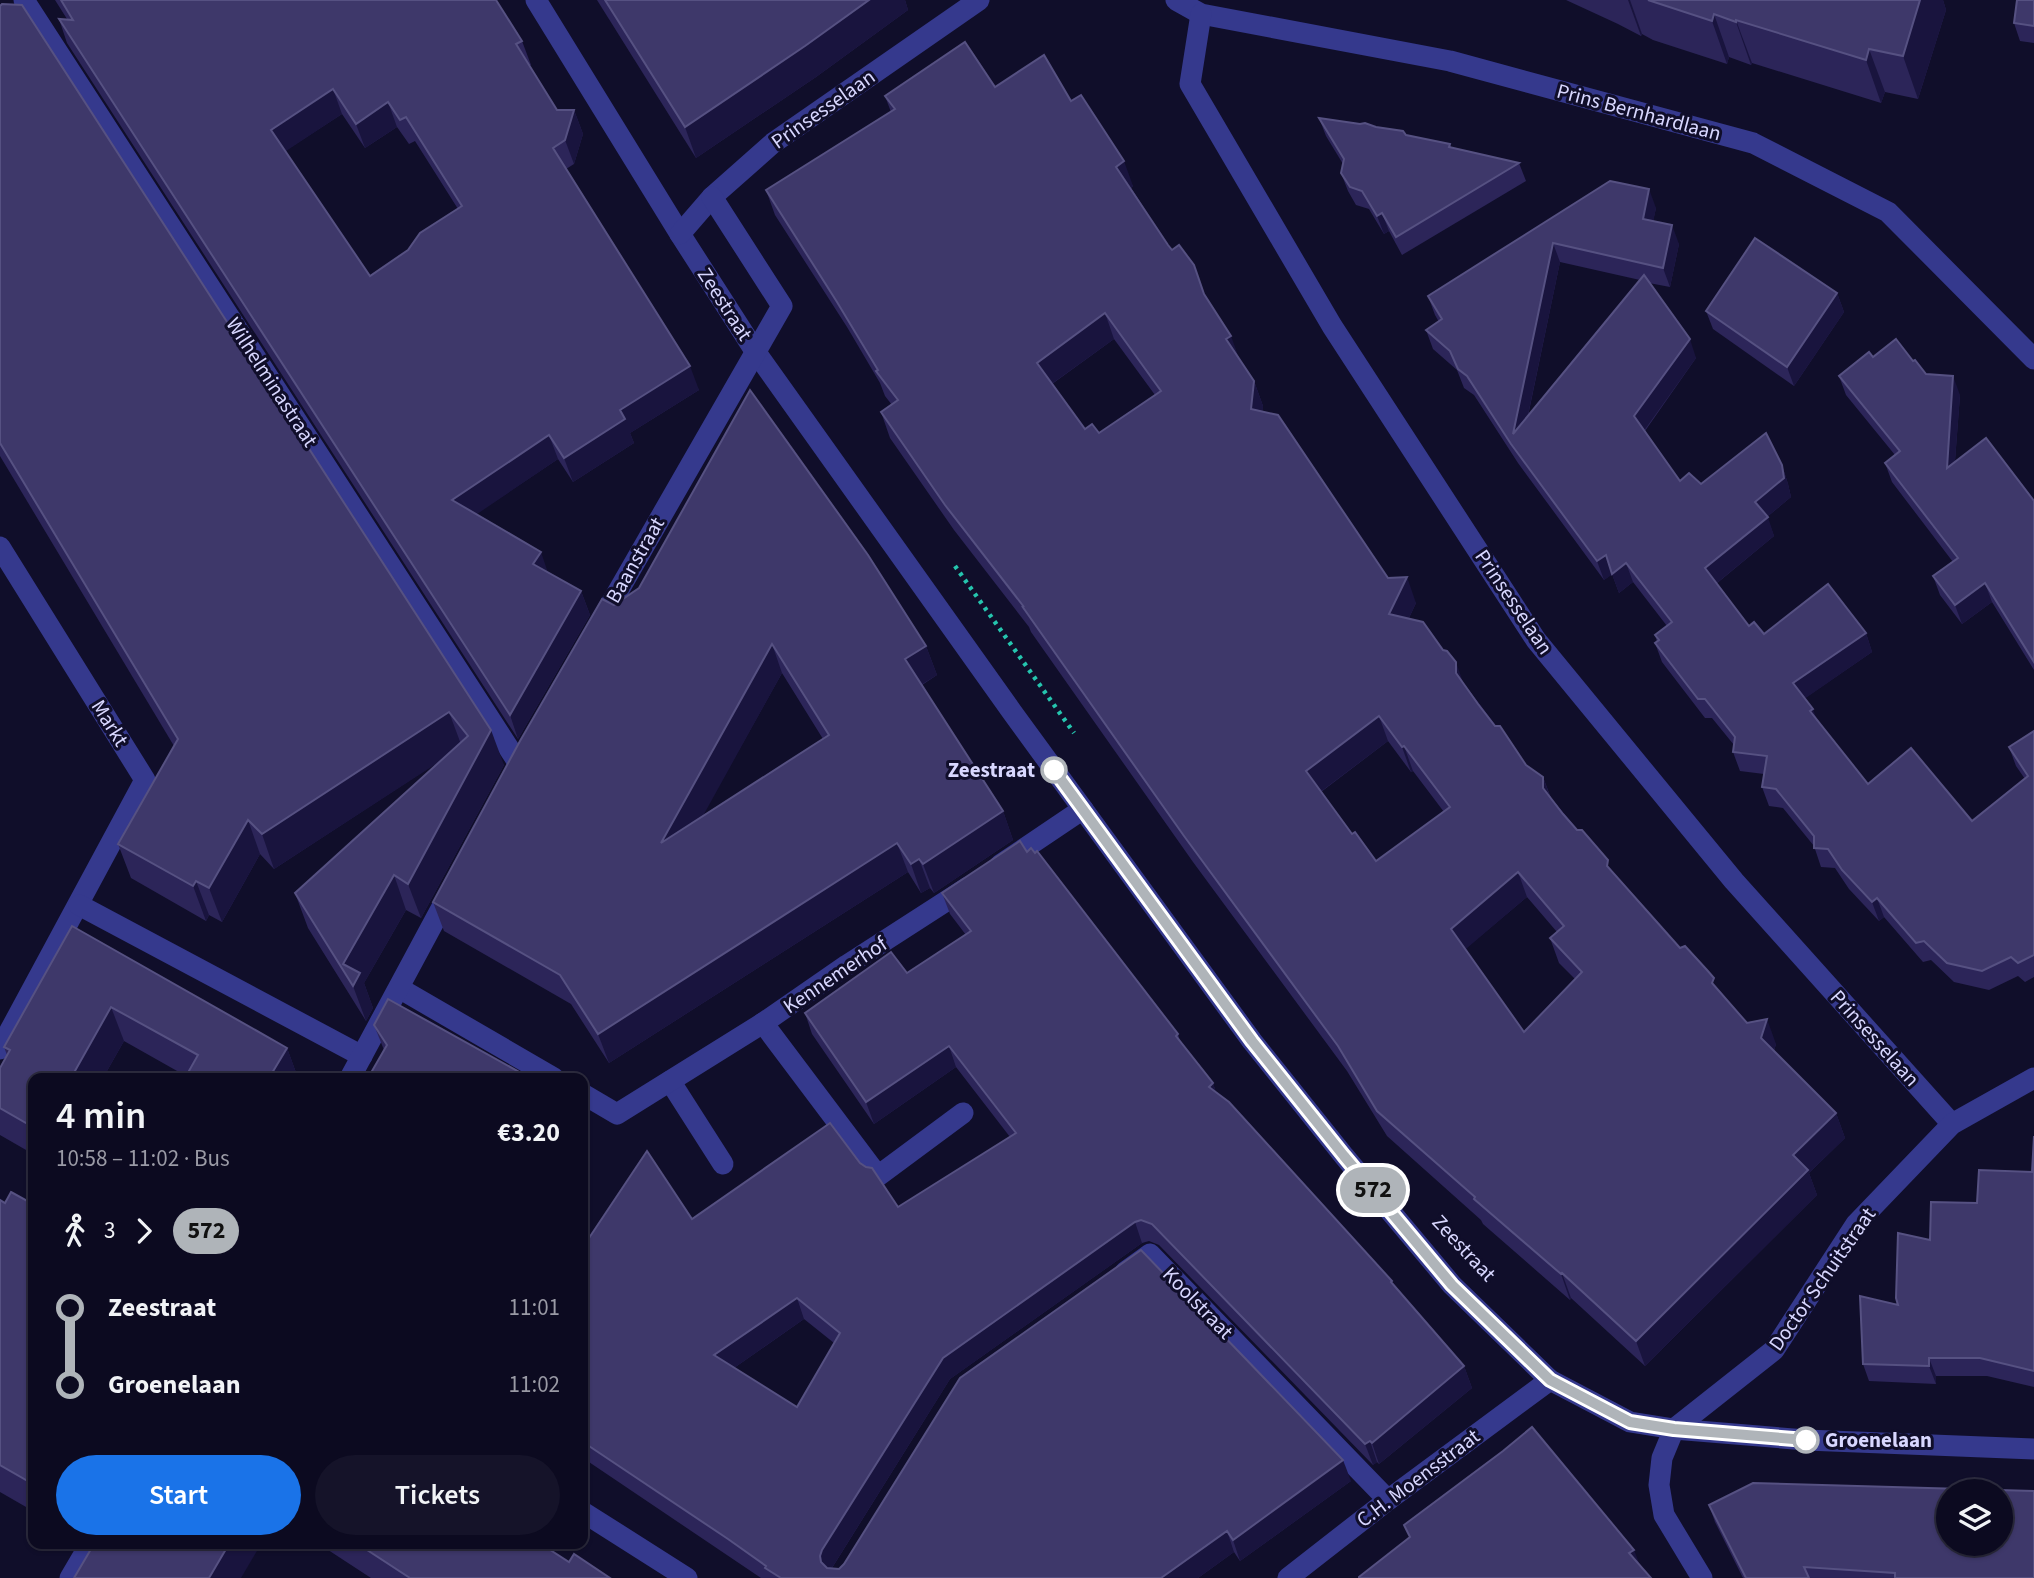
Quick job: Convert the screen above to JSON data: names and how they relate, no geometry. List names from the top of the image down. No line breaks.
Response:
{"streets":{"street":["Prinsesselaan","Prins Bernhardlaan","Zeestraat","Wilhelminastraat","Baanstraat","Markt","Kennemerhof","Doctor Schuitstraat","Koolstraat","C.H. Moensstraat"]},"crossings":[["Prinsesselaan","Prins Bernhardlaan"],["Prinsesselaan","Zeestraat"],["Prinsesselaan","Baanstraat"],["Prinsesselaan","Doctor Schuitstraat"],["Zeestraat","Baanstraat"],["Zeestraat","Kennemerhof"],["Zeestraat","Doctor Schuitstraat"],["Zeestraat","C.H. Moensstraat"],["Koolstraat","C.H. Moensstraat"]],"places":["Zeestraat","Groenelaan"],"lines":["bus line 572"],"page":{"on_map":"572","heading":["4 min","10:58 – 11:02 · Bus","€3.20"],"legs":["3","572"],"list":[{"name":"Zeestraat","value":"11:01"},{"name":"Groenelaan","value":"11:02"}],"buttons":["Start","Tickets"]}}
